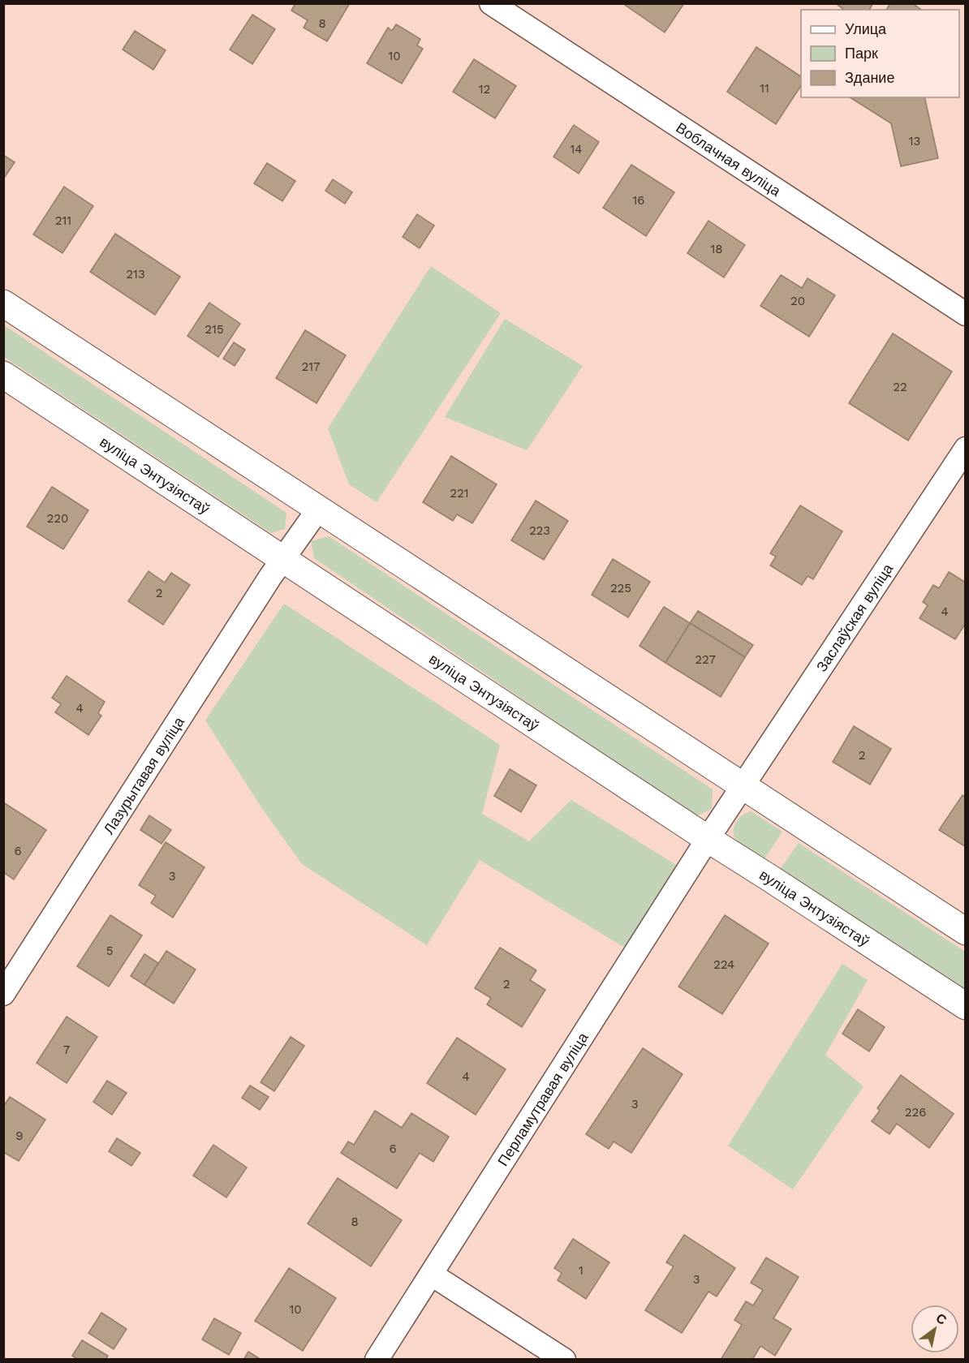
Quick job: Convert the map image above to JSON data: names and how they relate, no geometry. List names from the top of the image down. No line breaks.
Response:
{"streets":{"street":["Воблачная вуліца","вуліца Энтузіястаў","Заслаўская вуліца","Лазурытавая вуліца","Перламутравая вуліца"]},"crossings":[["вуліца Энтузіястаў","Заслаўская вуліца"],["вуліца Энтузіястаў","Лазурытавая вуліца"],["вуліца Энтузіястаў","Перламутравая вуліца"],["Заслаўская вуліца","Перламутравая вуліца"]],"house_numbers":["8","10","11","12","13","14","16","211","18","213","20","215","217","22","221","220","223","225","2","4","227","4","2","6","3","5","224","2","7","4","3","226","9","6","8","1","3","10"],"legend":["Улица","Парк","Здание"],"north":"top right"}
